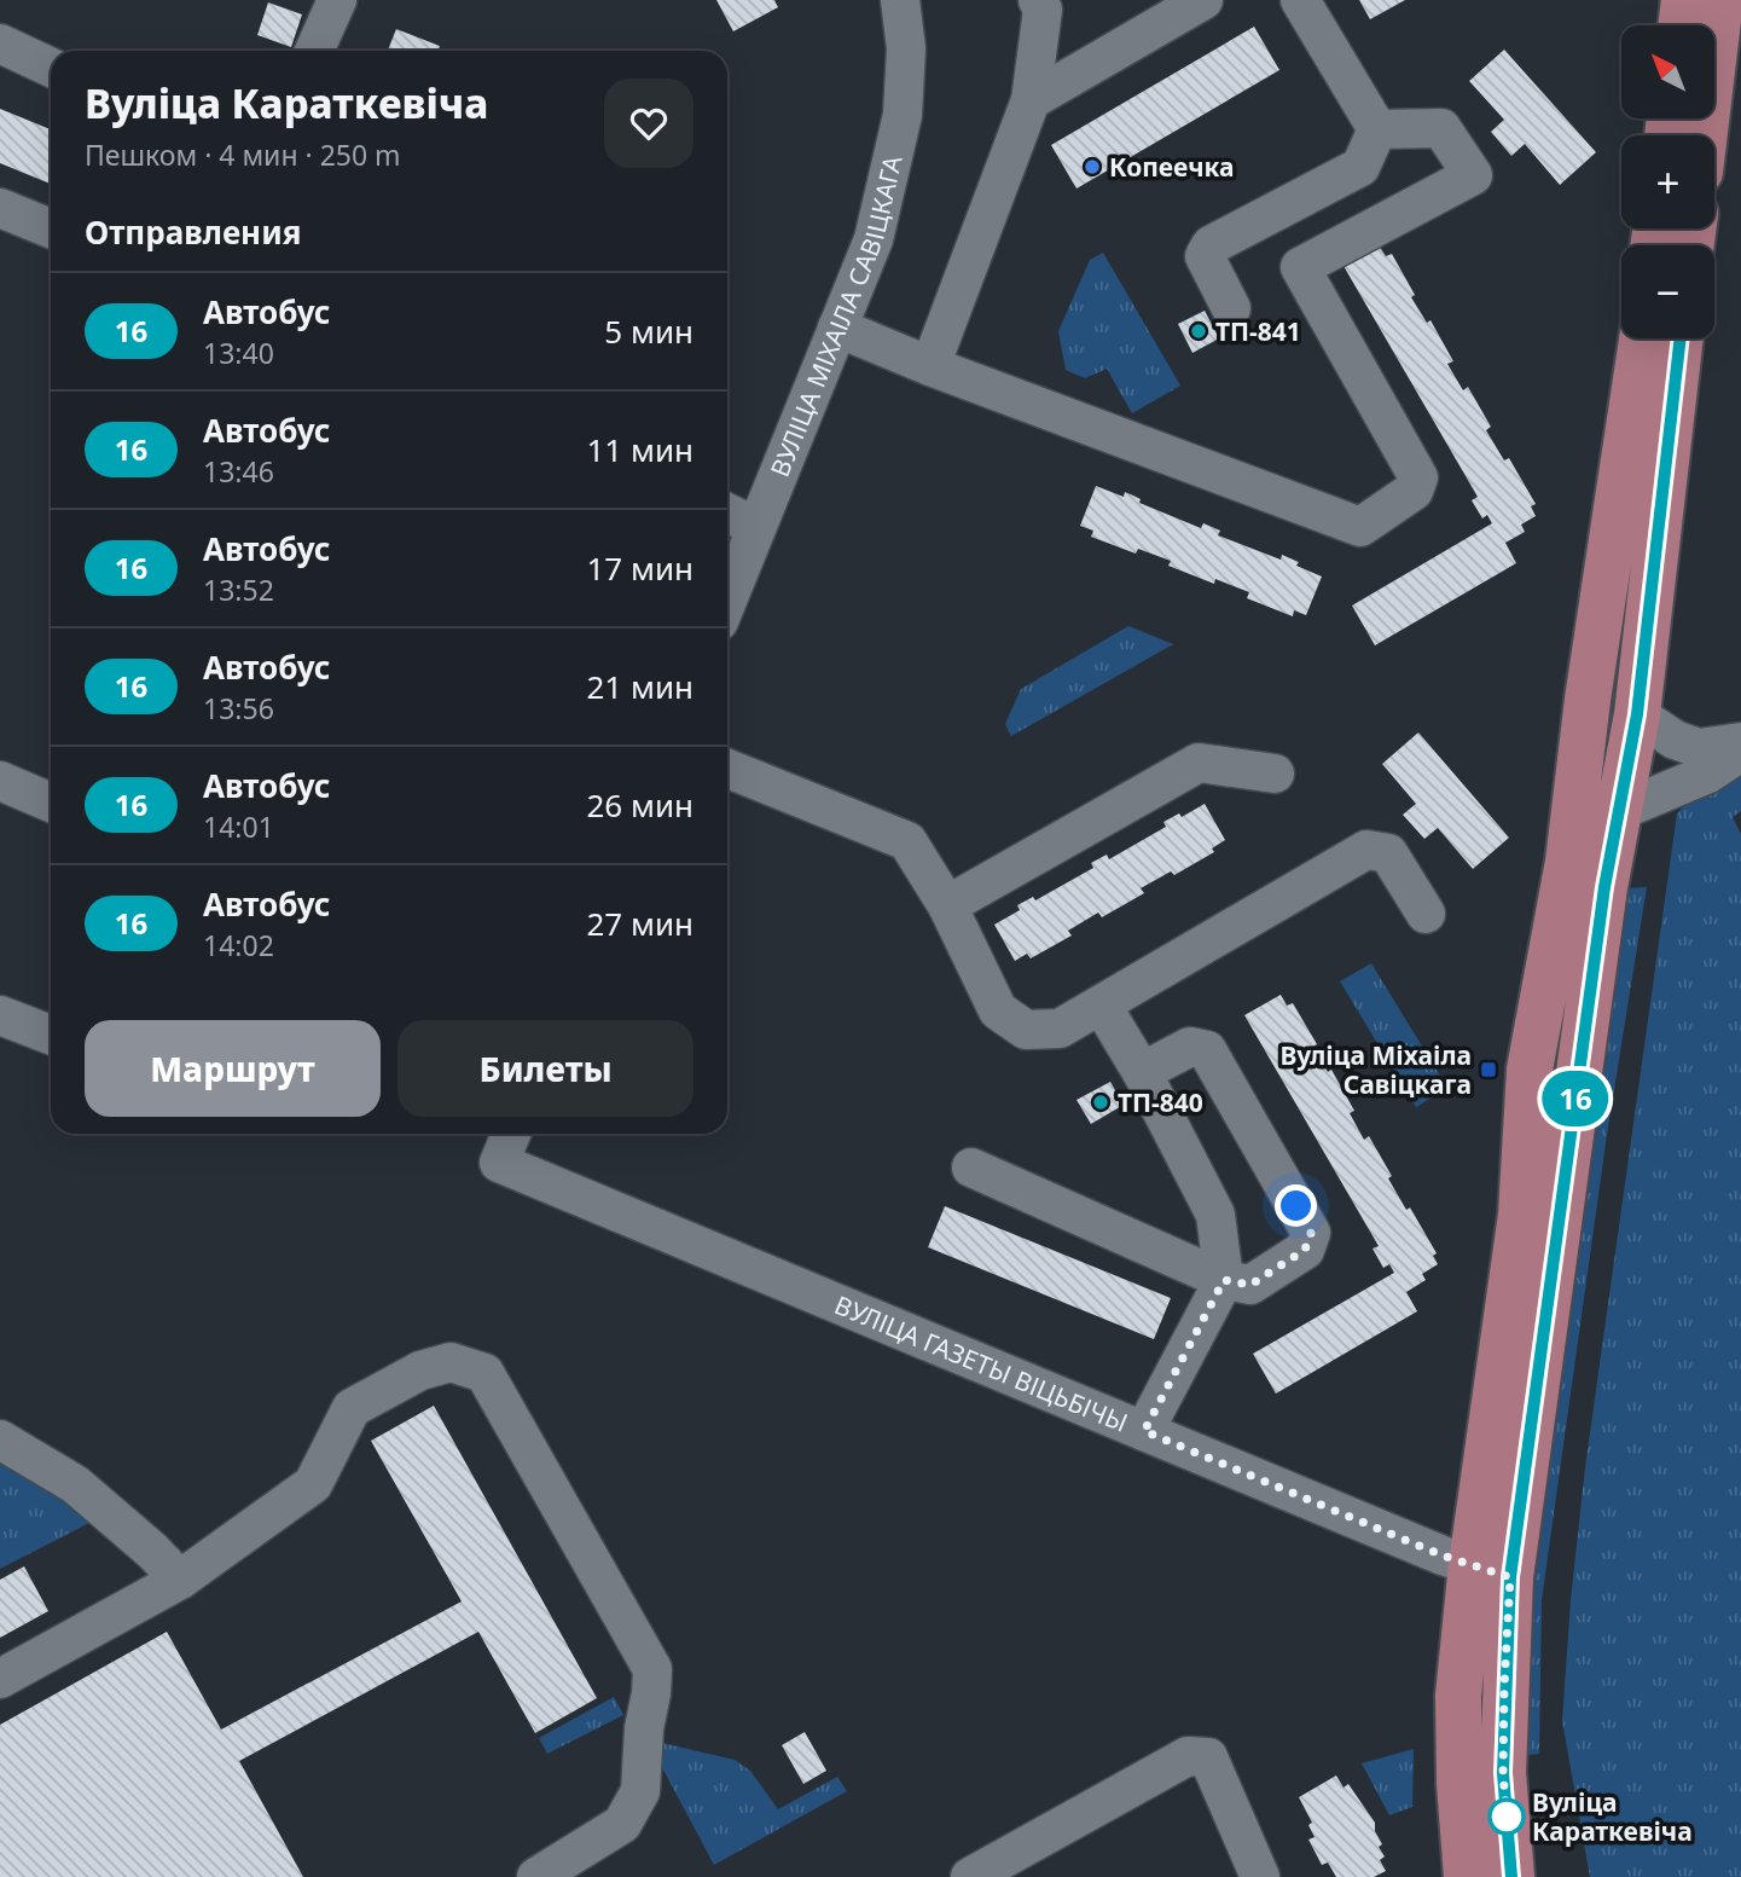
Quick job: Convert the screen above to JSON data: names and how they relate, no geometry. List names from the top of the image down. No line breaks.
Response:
{"streets":{"street":["ВУЛІЦА МІХАІЛА САВІЦКАГА","ВУЛІЦА ГАЗЕТЫ ВІЦЬБІЧЫ"]},"places":{"other":["Копеечка","ТП-841","ТП-840","Вуліца Караткевіча"],"transit":["Вуліца Міхаіла Савіцкага"]},"lines":["bus line 16"],"north":"top left","page":{"on_map":"16","map_buttons":["+","−"],"heading":[["Вуліца Караткевіча","Пешком · 4 мин · 250 m"],"Отправления"],"list":[{"mark":"16","name":"Автобус","note":"13:40","value":"5 мин"},{"mark":"16","name":"Автобус","note":"13:46","value":"11 мин"},{"mark":"16","name":"Автобус","note":"13:52","value":"17 мин"},{"mark":"16","name":"Автобус","note":"13:56","value":"21 мин"},{"mark":"16","name":"Автобус","note":"14:01","value":"26 мин"},{"mark":"16","name":"Автобус","note":"14:02","value":"27 мин"}],"buttons":["Маршрут","Билеты"]}}
